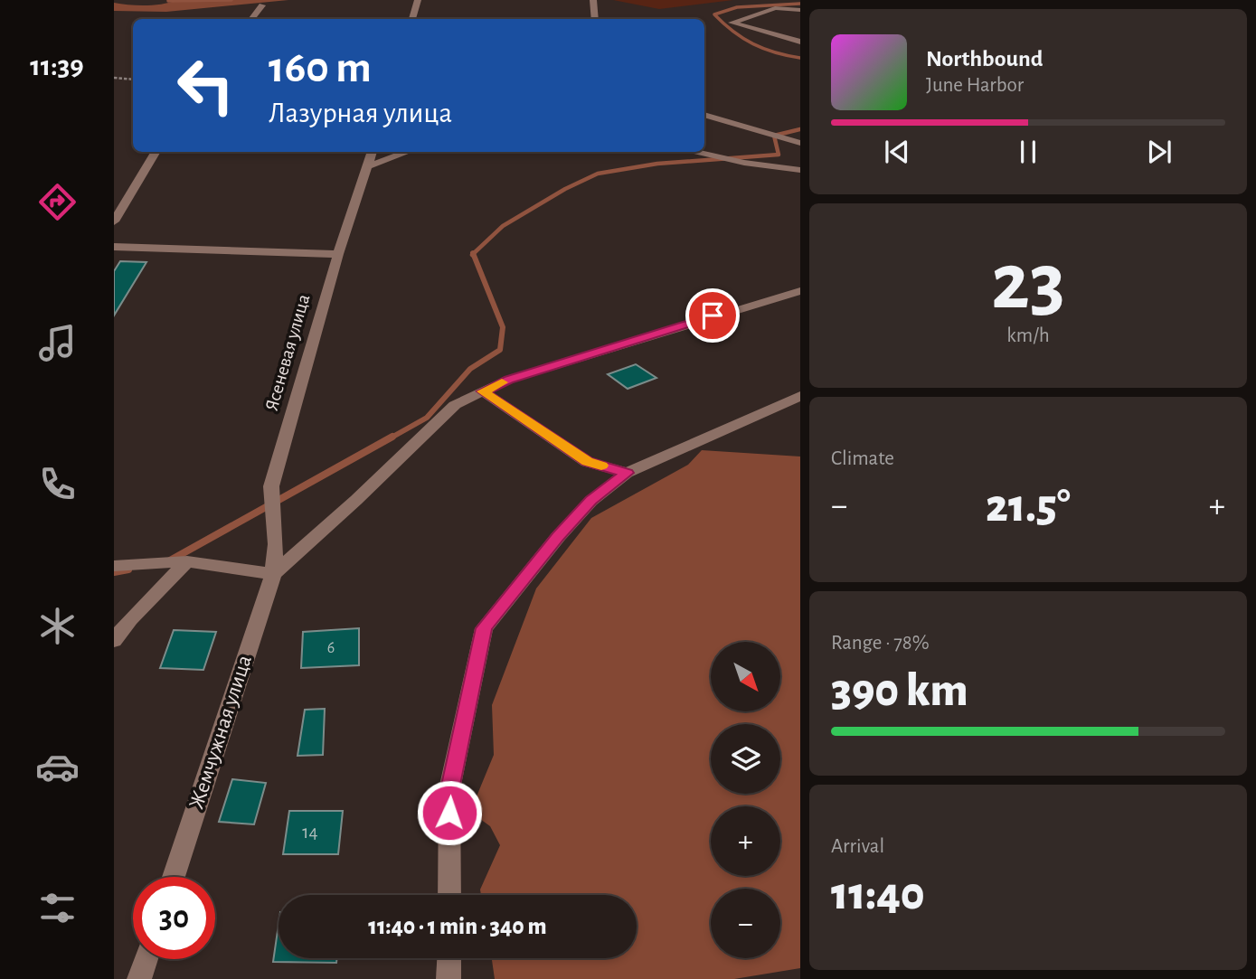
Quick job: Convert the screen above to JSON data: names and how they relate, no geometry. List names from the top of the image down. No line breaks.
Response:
{"streets":{"street":["Ясеневая улица","Жемчужная улица"]},"crossings":[["Ясеневая улица","Жемчужная улица"]],"house_numbers":["6","14"],"north":"bottom right","page":{"tabs":"11:39","turn":["160 m","Лазурная улица"],"song":["Northbound","June Harbor"],"tile":[["23","km/h"],"Climate",["Range · 78%","390 km"],["Arrival","11:40"]],"heat":["−","21.5°","+"],"map_buttons":["+","−"],"limit":"30","trip":"11:40 · 1 min · 340 m"}}
